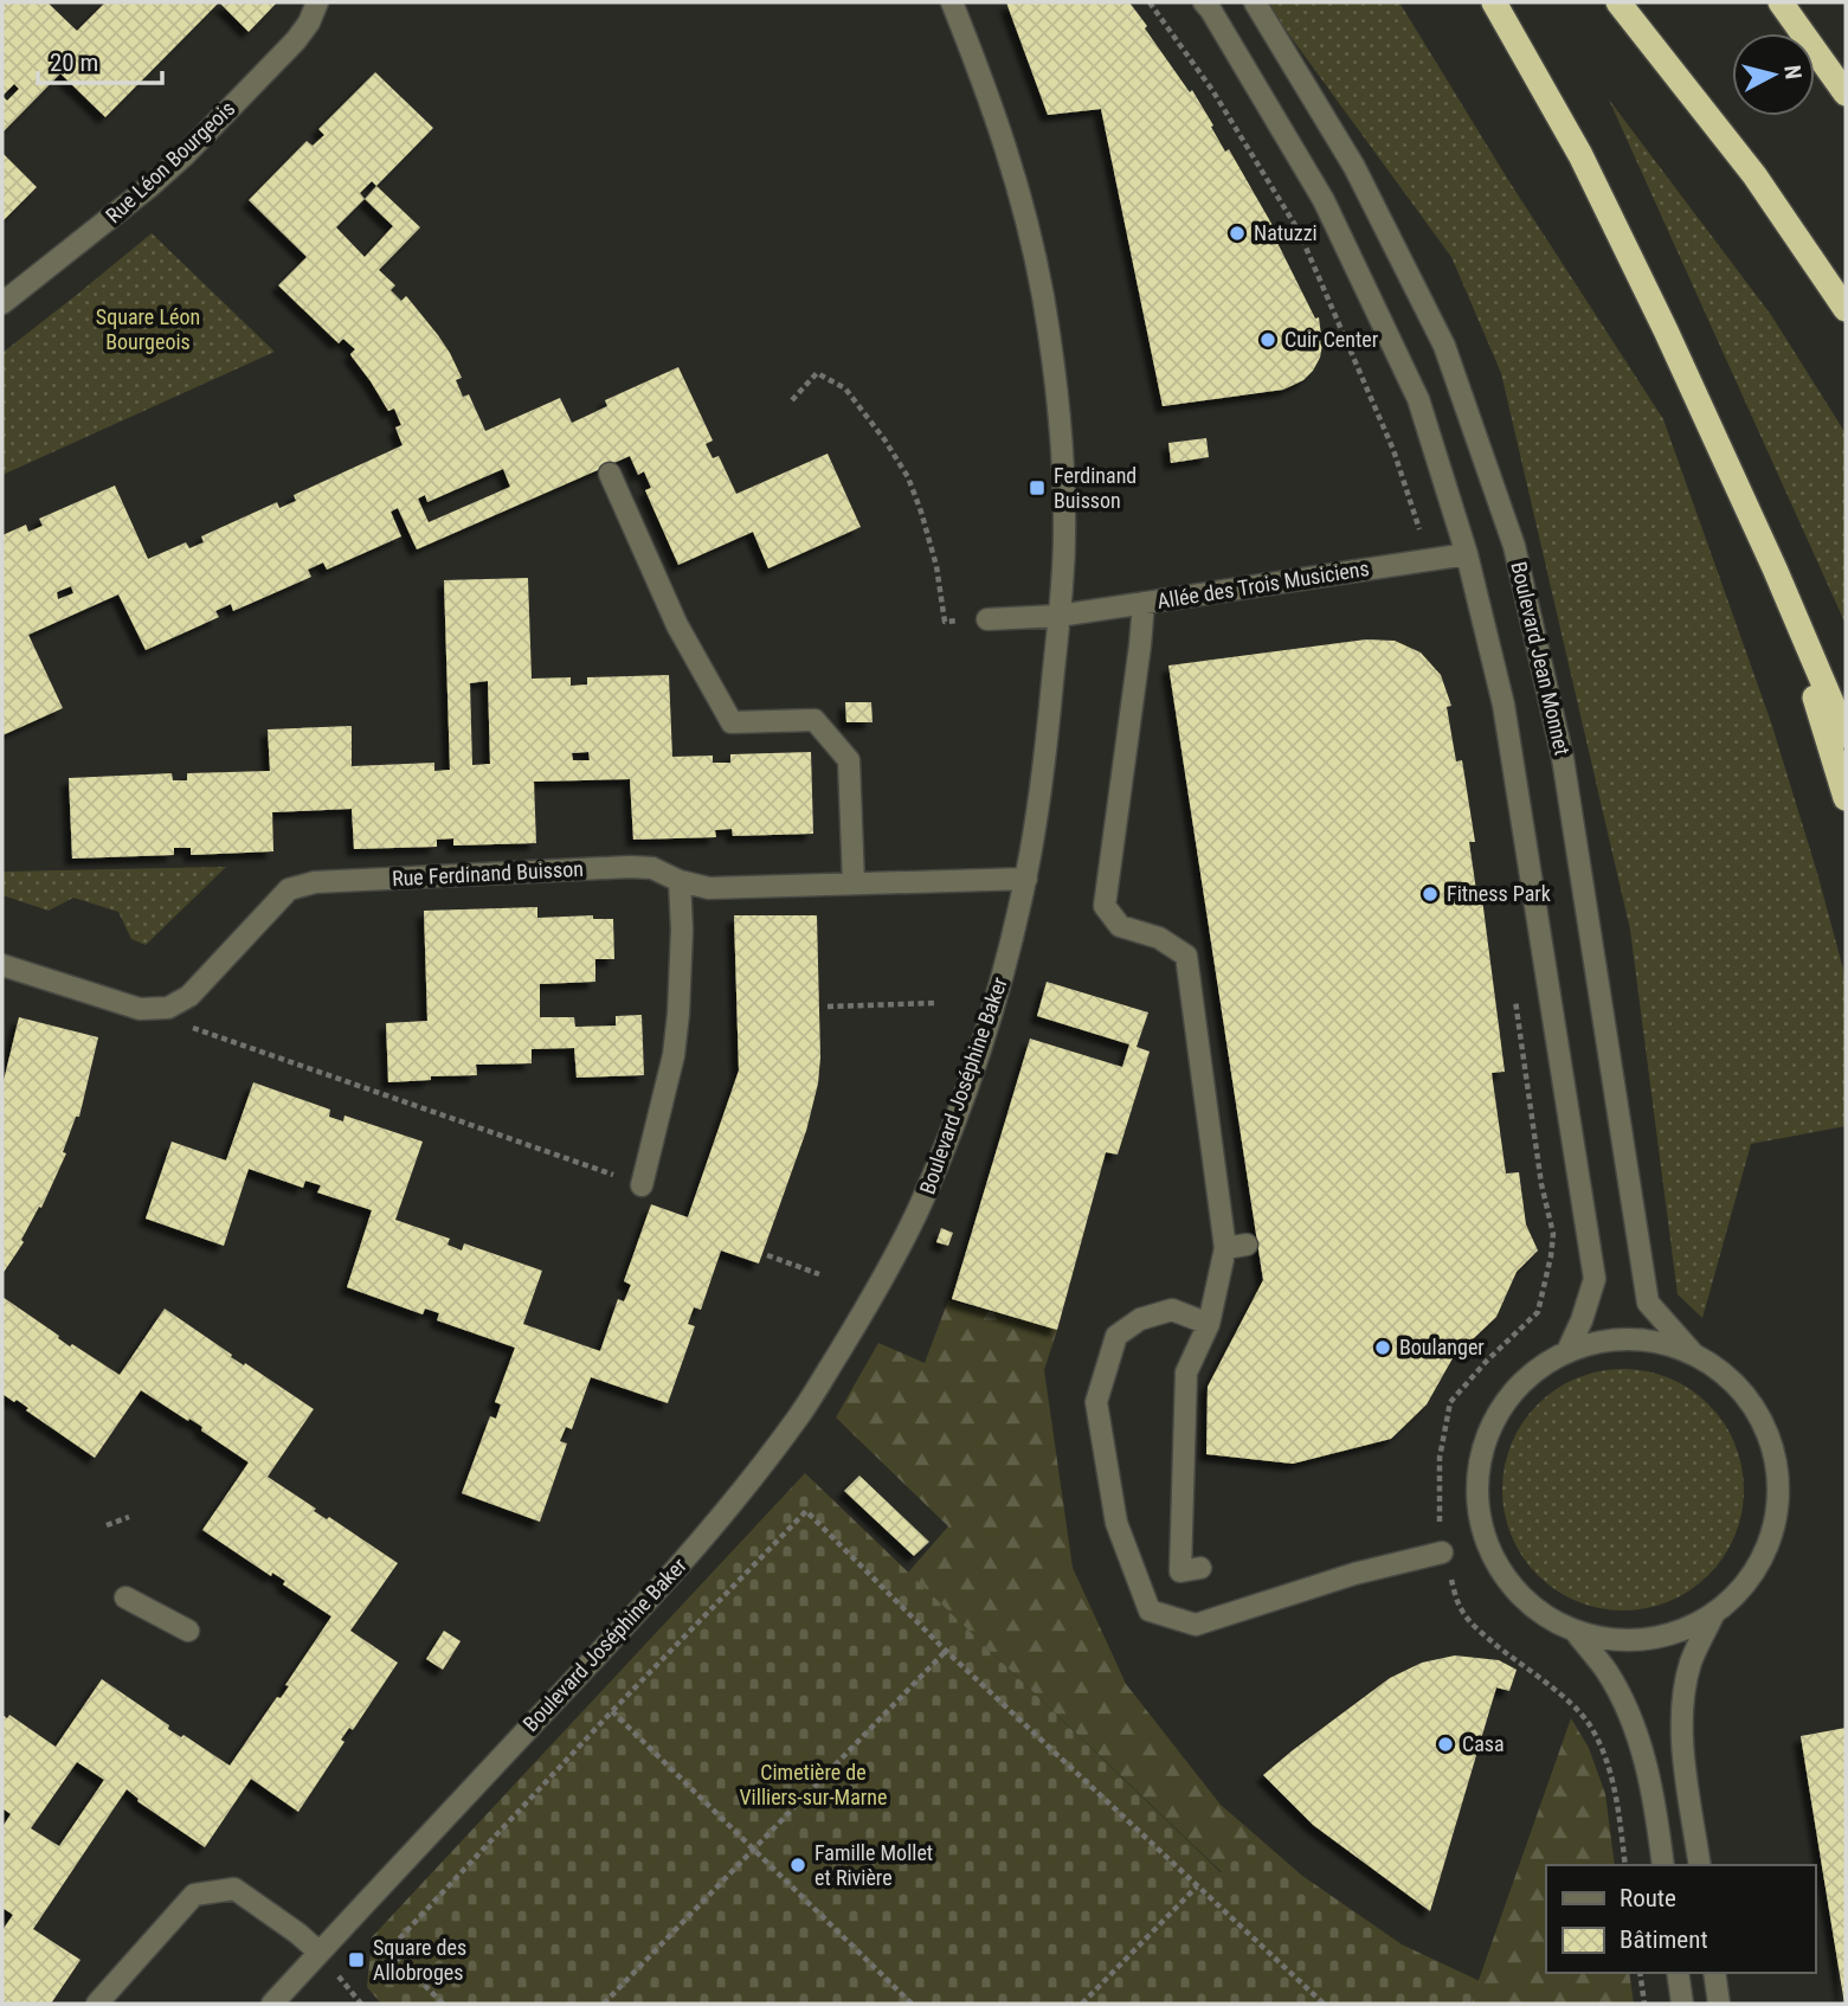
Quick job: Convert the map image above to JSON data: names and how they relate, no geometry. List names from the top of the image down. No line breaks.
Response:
{"streets":{"street":["Rue Léon Bourgeois","Allée des Trois Musiciens","Boulevard Jean Monnet","Rue Ferdinand Buisson","Boulevard Joséphine Baker"]},"crossings":[["Allée des Trois Musiciens","Boulevard Joséphine Baker"],["Rue Ferdinand Buisson","Boulevard Joséphine Baker"]],"parks":["Square Léon Bourgeois","Cimetière de Villiers-sur-Marne"],"places":{"other":["Natuzzi","Cuir Center","Fitness Park","Boulanger","Casa","Famille Mollet et Rivière"],"transit":["Ferdinand Buisson","Square des Allobroges"]},"legend":["Route","Bâtiment"],"scale_bar":"20 m","north":"right"}
